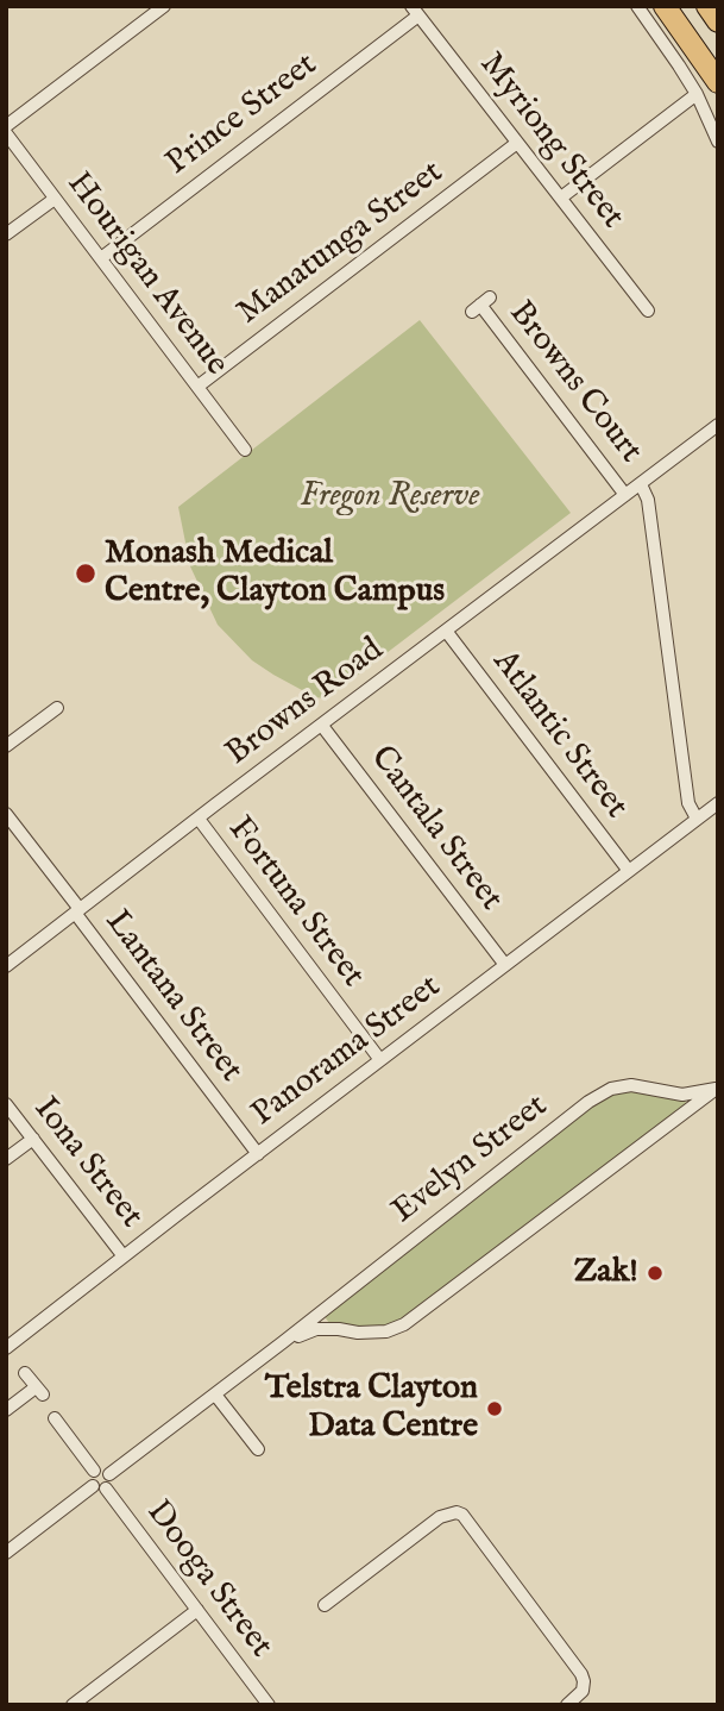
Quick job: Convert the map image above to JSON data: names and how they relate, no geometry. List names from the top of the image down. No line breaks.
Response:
{"streets":{"street":["Prince Street","Myriong Street","Manatunga Street","Hourigan Avenue","Browns Court","Browns Road","Atlantic Street","Cantala Street","Fortuna Street","Lantana Street","Panorama Street","Evelyn Street","Iona Street","Dooga Street"]},"crossings":[["Prince Street","Myriong Street"],["Prince Street","Hourigan Avenue"],["Myriong Street","Manatunga Street"],["Manatunga Street","Hourigan Avenue"],["Browns Court","Browns Road"],["Browns Road","Atlantic Street"],["Browns Road","Cantala Street"],["Browns Road","Fortuna Street"],["Browns Road","Lantana Street"],["Atlantic Street","Panorama Street"],["Cantala Street","Panorama Street"],["Fortuna Street","Panorama Street"],["Lantana Street","Panorama Street"],["Panorama Street","Iona Street"],["Evelyn Street","Dooga Street"]],"parks":["Fregon Reserve"],"places":["Monash Medical Centre, Clayton Campus","Zak!","Telstra Clayton Data Centre"]}
